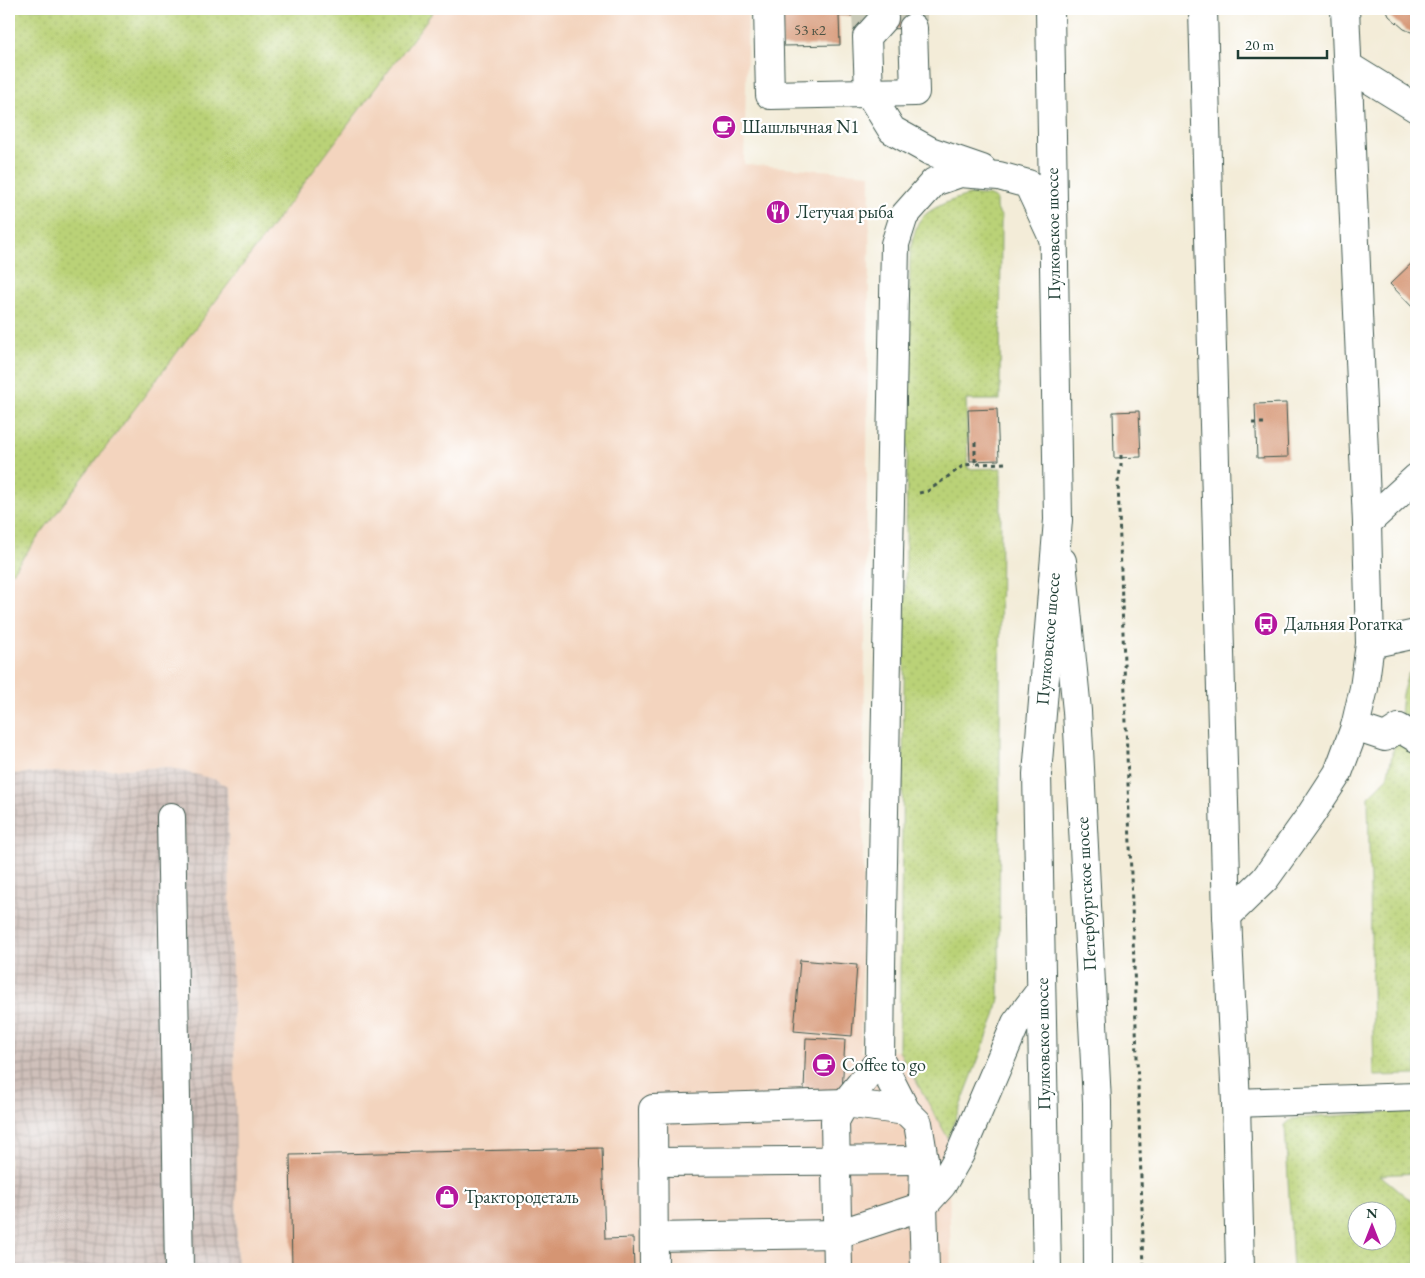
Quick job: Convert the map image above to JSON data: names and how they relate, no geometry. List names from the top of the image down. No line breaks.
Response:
{"streets":{"main road":["Пулковское шоссе","Петербургское шоссе"]},"crossings":[["Пулковское шоссе","Петербургское шоссе"]],"places":{"cafe":["Шашлычная N1","Coffee to go"],"restaurant":["Летучая рыба"],"bus stop":["Дальняя Рогатка"],"shop":["Трактородеталь"]},"house_numbers":["53 к2"],"scale_bar":"20 m","north":"top"}
